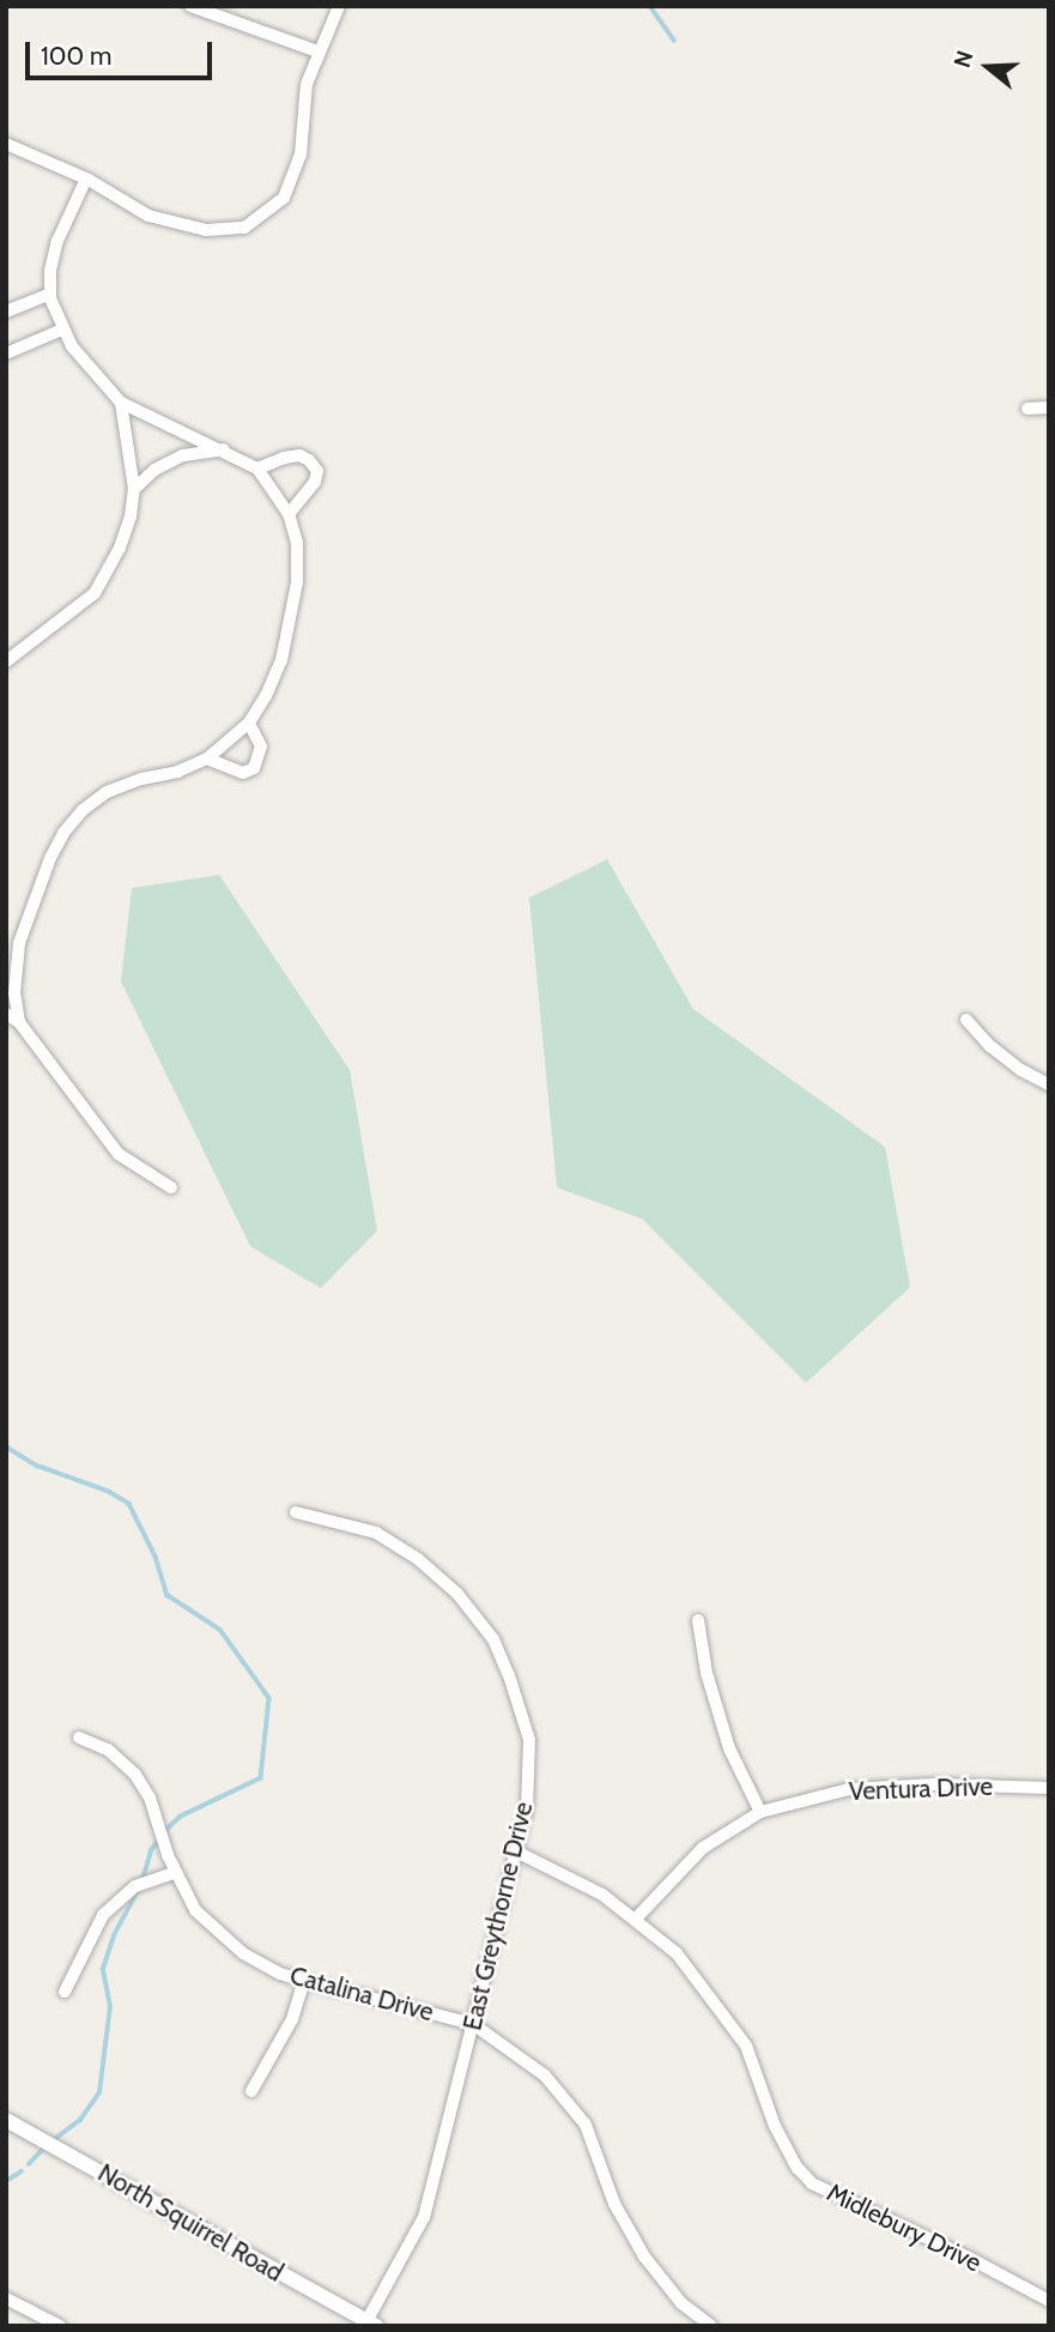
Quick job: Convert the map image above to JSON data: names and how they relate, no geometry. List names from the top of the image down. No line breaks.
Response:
{"streets":{"street":["Ventura Drive","East Greythorne Drive","Catalina Drive","North Squirrel Road","Midlebury Drive"]},"crossings":[["Ventura Drive","Midlebury Drive"],["East Greythorne Drive","Catalina Drive"],["East Greythorne Drive","North Squirrel Road"],["East Greythorne Drive","Midlebury Drive"]],"scale_bar":"100 m","north":"left"}
